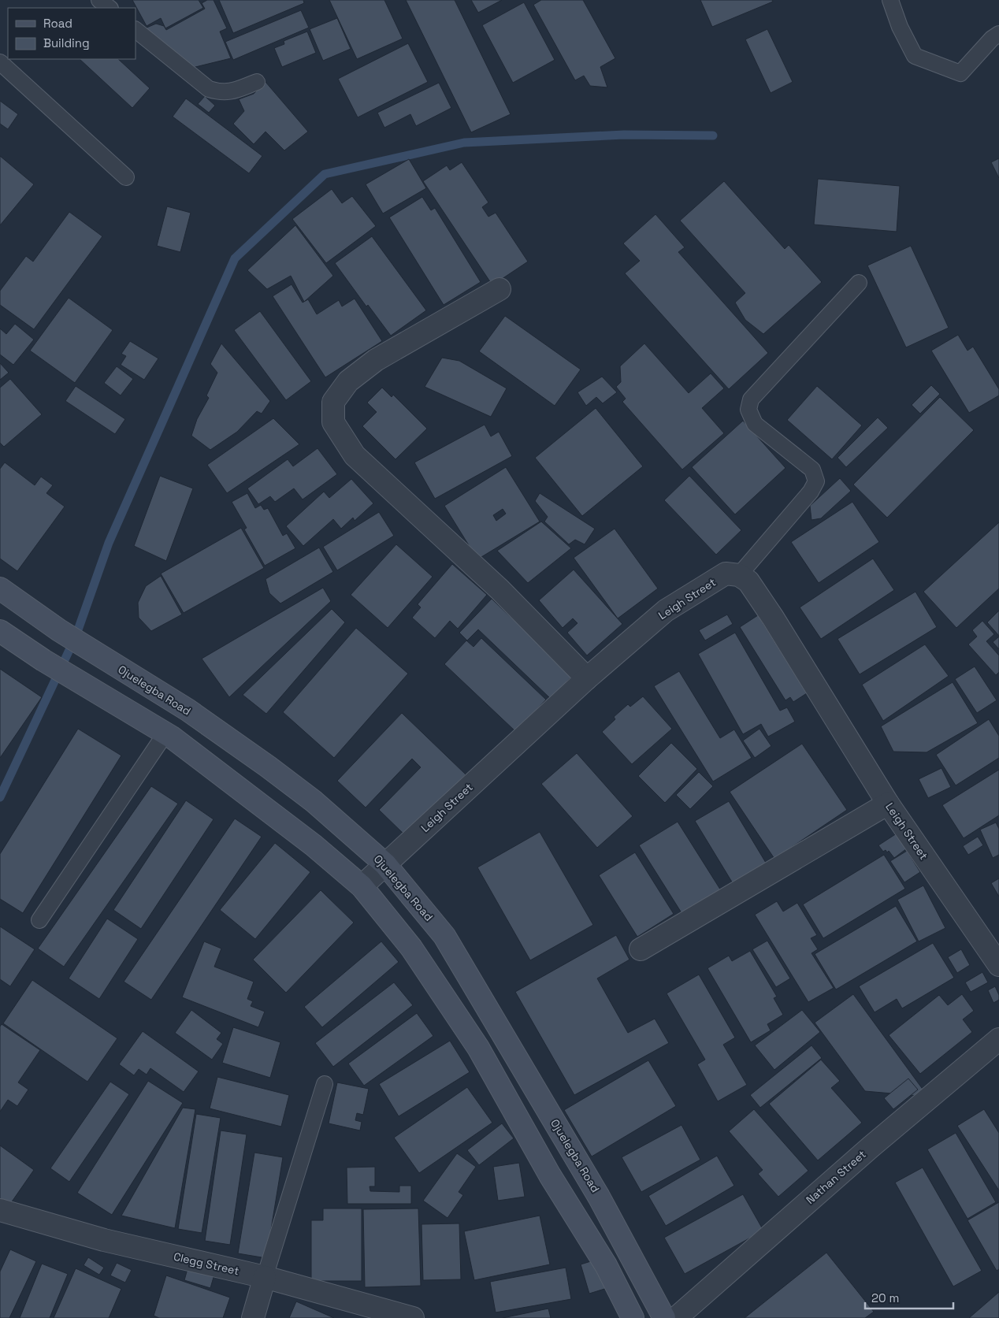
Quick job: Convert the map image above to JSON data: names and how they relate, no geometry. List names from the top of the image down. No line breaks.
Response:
{"streets":{"main road":["Ojuelegba Road"],"street":["Leigh Street","Nathan Street","Clegg Street"]},"crossings":[["Leigh Street","Ojuelegba Road"]],"legend":["Road","Building"],"scale_bar":"20 m"}
